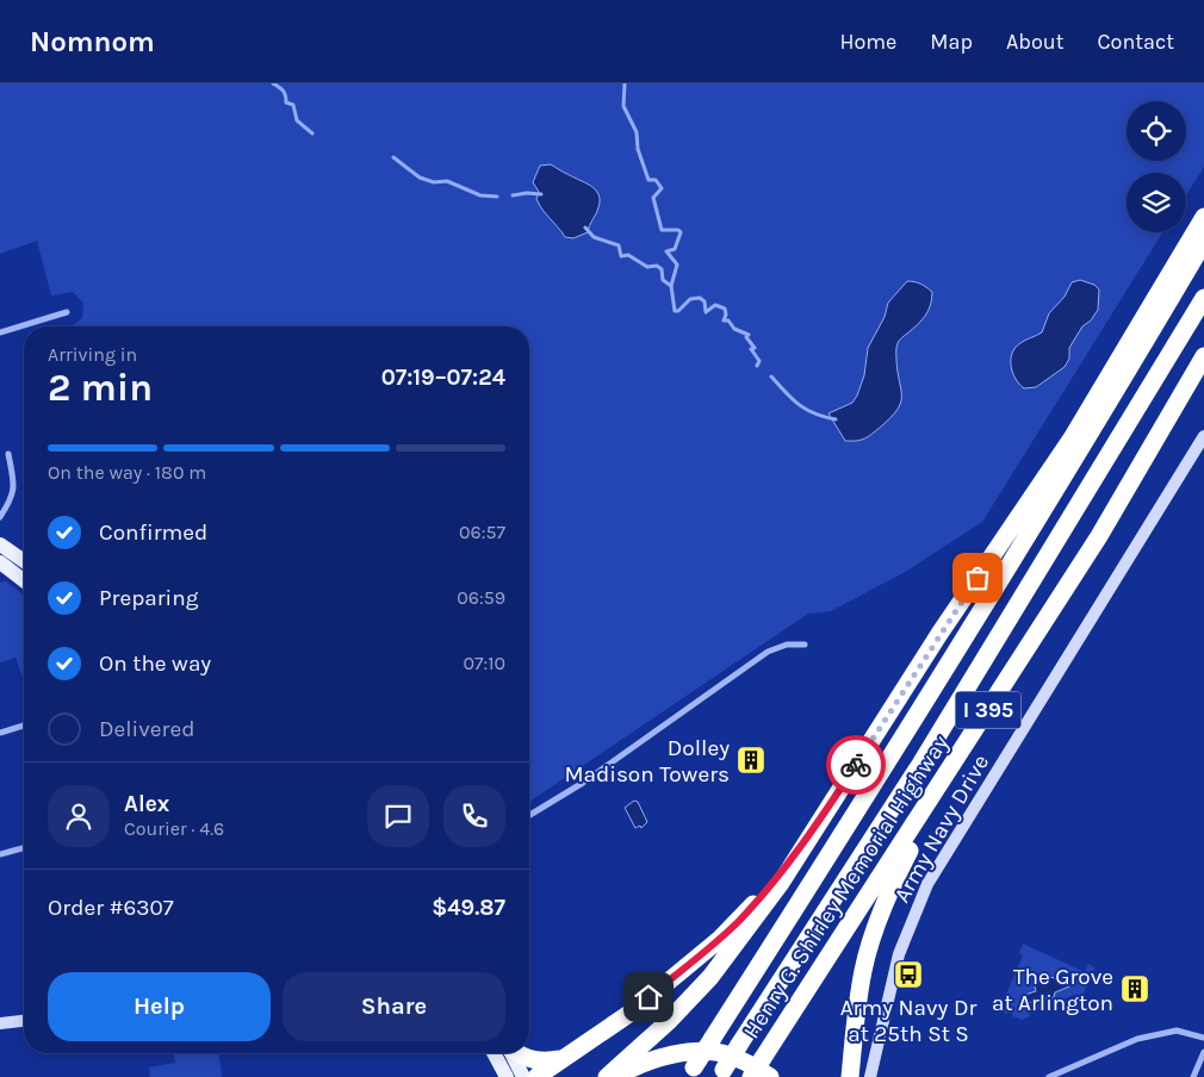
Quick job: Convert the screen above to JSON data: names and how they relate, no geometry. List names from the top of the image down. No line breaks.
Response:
{"streets":{"highway":["I 395","Henry G. Shirley Memorial Highway"],"street":["Army Navy Drive"]},"places":{"building":["Dolley Madison Towers","The Grove at Arlington"],"bus stop":["Army Navy Dr at 25th St S"]},"page":{"header":"Nomnom","nav":["Home","Map","About","Contact"],"heading":["2 min","Arriving in","07:19–07:24"],"panel":["Alex","Courier · 4.6","Order #6307","$49.87"],"bar":"On the way · 180 m","list":[["Confirmed","06:57"],["Preparing","06:59"],["On the way","07:10"],"Delivered"],"buttons":["Help","Share"]}}
